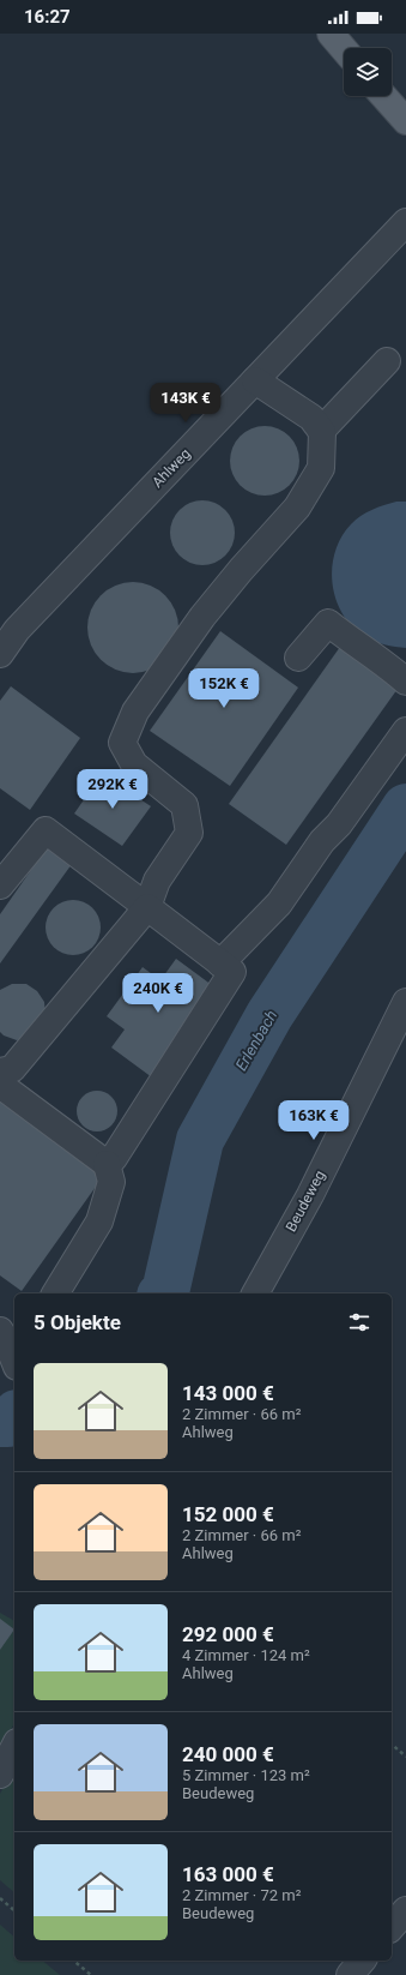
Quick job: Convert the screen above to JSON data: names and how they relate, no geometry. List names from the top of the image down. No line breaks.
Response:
{"streets":{"street":["Ahlweg","Beudeweg"]},"water":["Erlenbach"],"page":{"status":"16:27","price":["143K €","152K €","292K €","240K €","163K €"],"heading":"5 Objekte","list":[{"name":"143 000 €","note":"2 Zimmer · 66 m² · Ahlweg"},{"name":"152 000 €","note":"2 Zimmer · 66 m² · Ahlweg"},{"name":"292 000 €","note":"4 Zimmer · 124 m² · Ahlweg"},{"name":"240 000 €","note":"5 Zimmer · 123 m² · Beudeweg"},{"name":"163 000 €","note":"2 Zimmer · 72 m² · Beudeweg"}]}}
